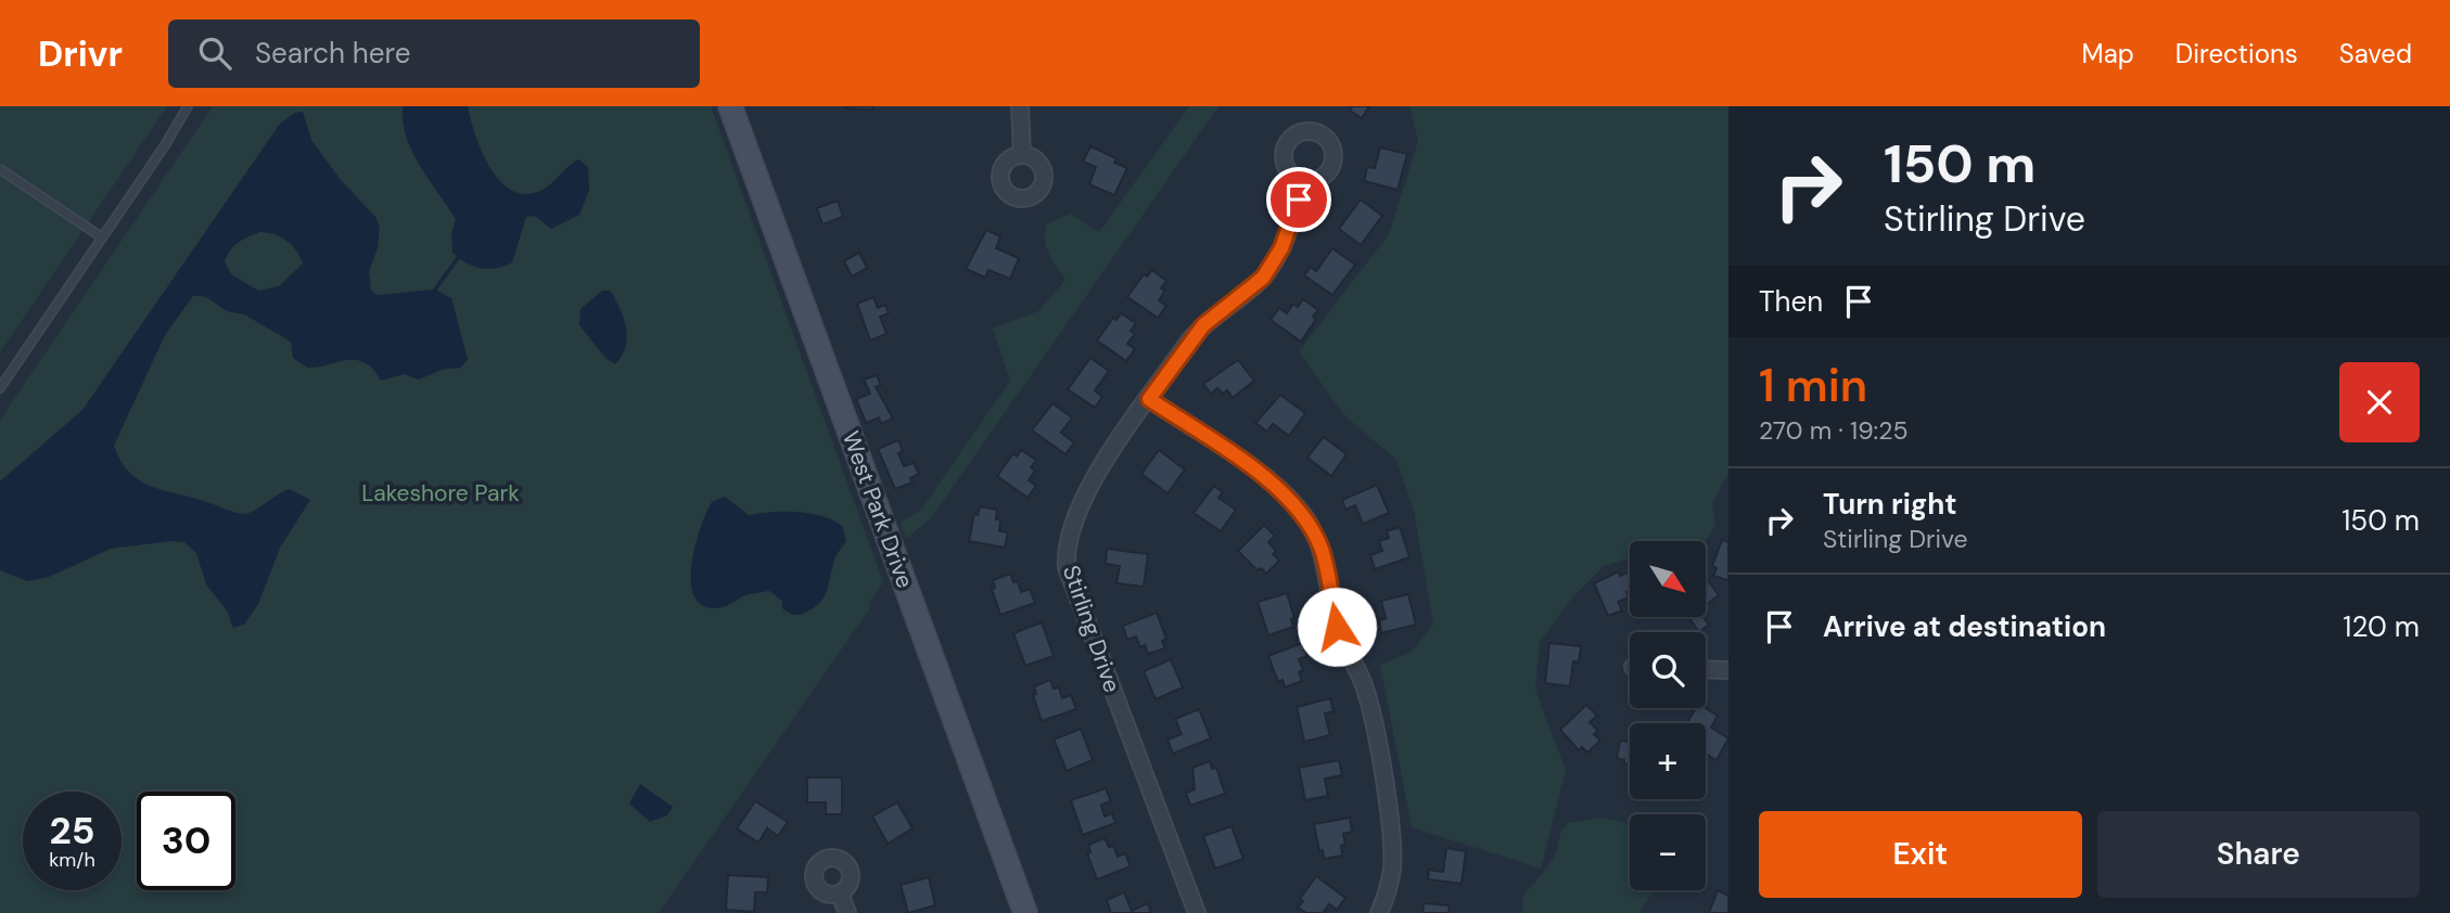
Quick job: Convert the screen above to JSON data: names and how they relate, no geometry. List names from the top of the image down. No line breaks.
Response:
{"streets":{"street":["West Park Drive","Stirling Drive"]},"parks":["Lakeshore Park"],"north":"bottom right","page":{"header":"Drivr","search":"Search here","nav":["Map","Directions","Saved"],"turn":["150 m","Stirling Drive"],"then":"Then","heading":["1 min","270 m · 19:25"],"list":[{"name":"Turn right","note":"Stirling Drive","value":"150 m"},{"name":"Arrive at destination","value":"120 m"}],"map_buttons":["+","−"],"speed":"25 km/h","limit":"30","buttons":["Exit","Share"]}}
